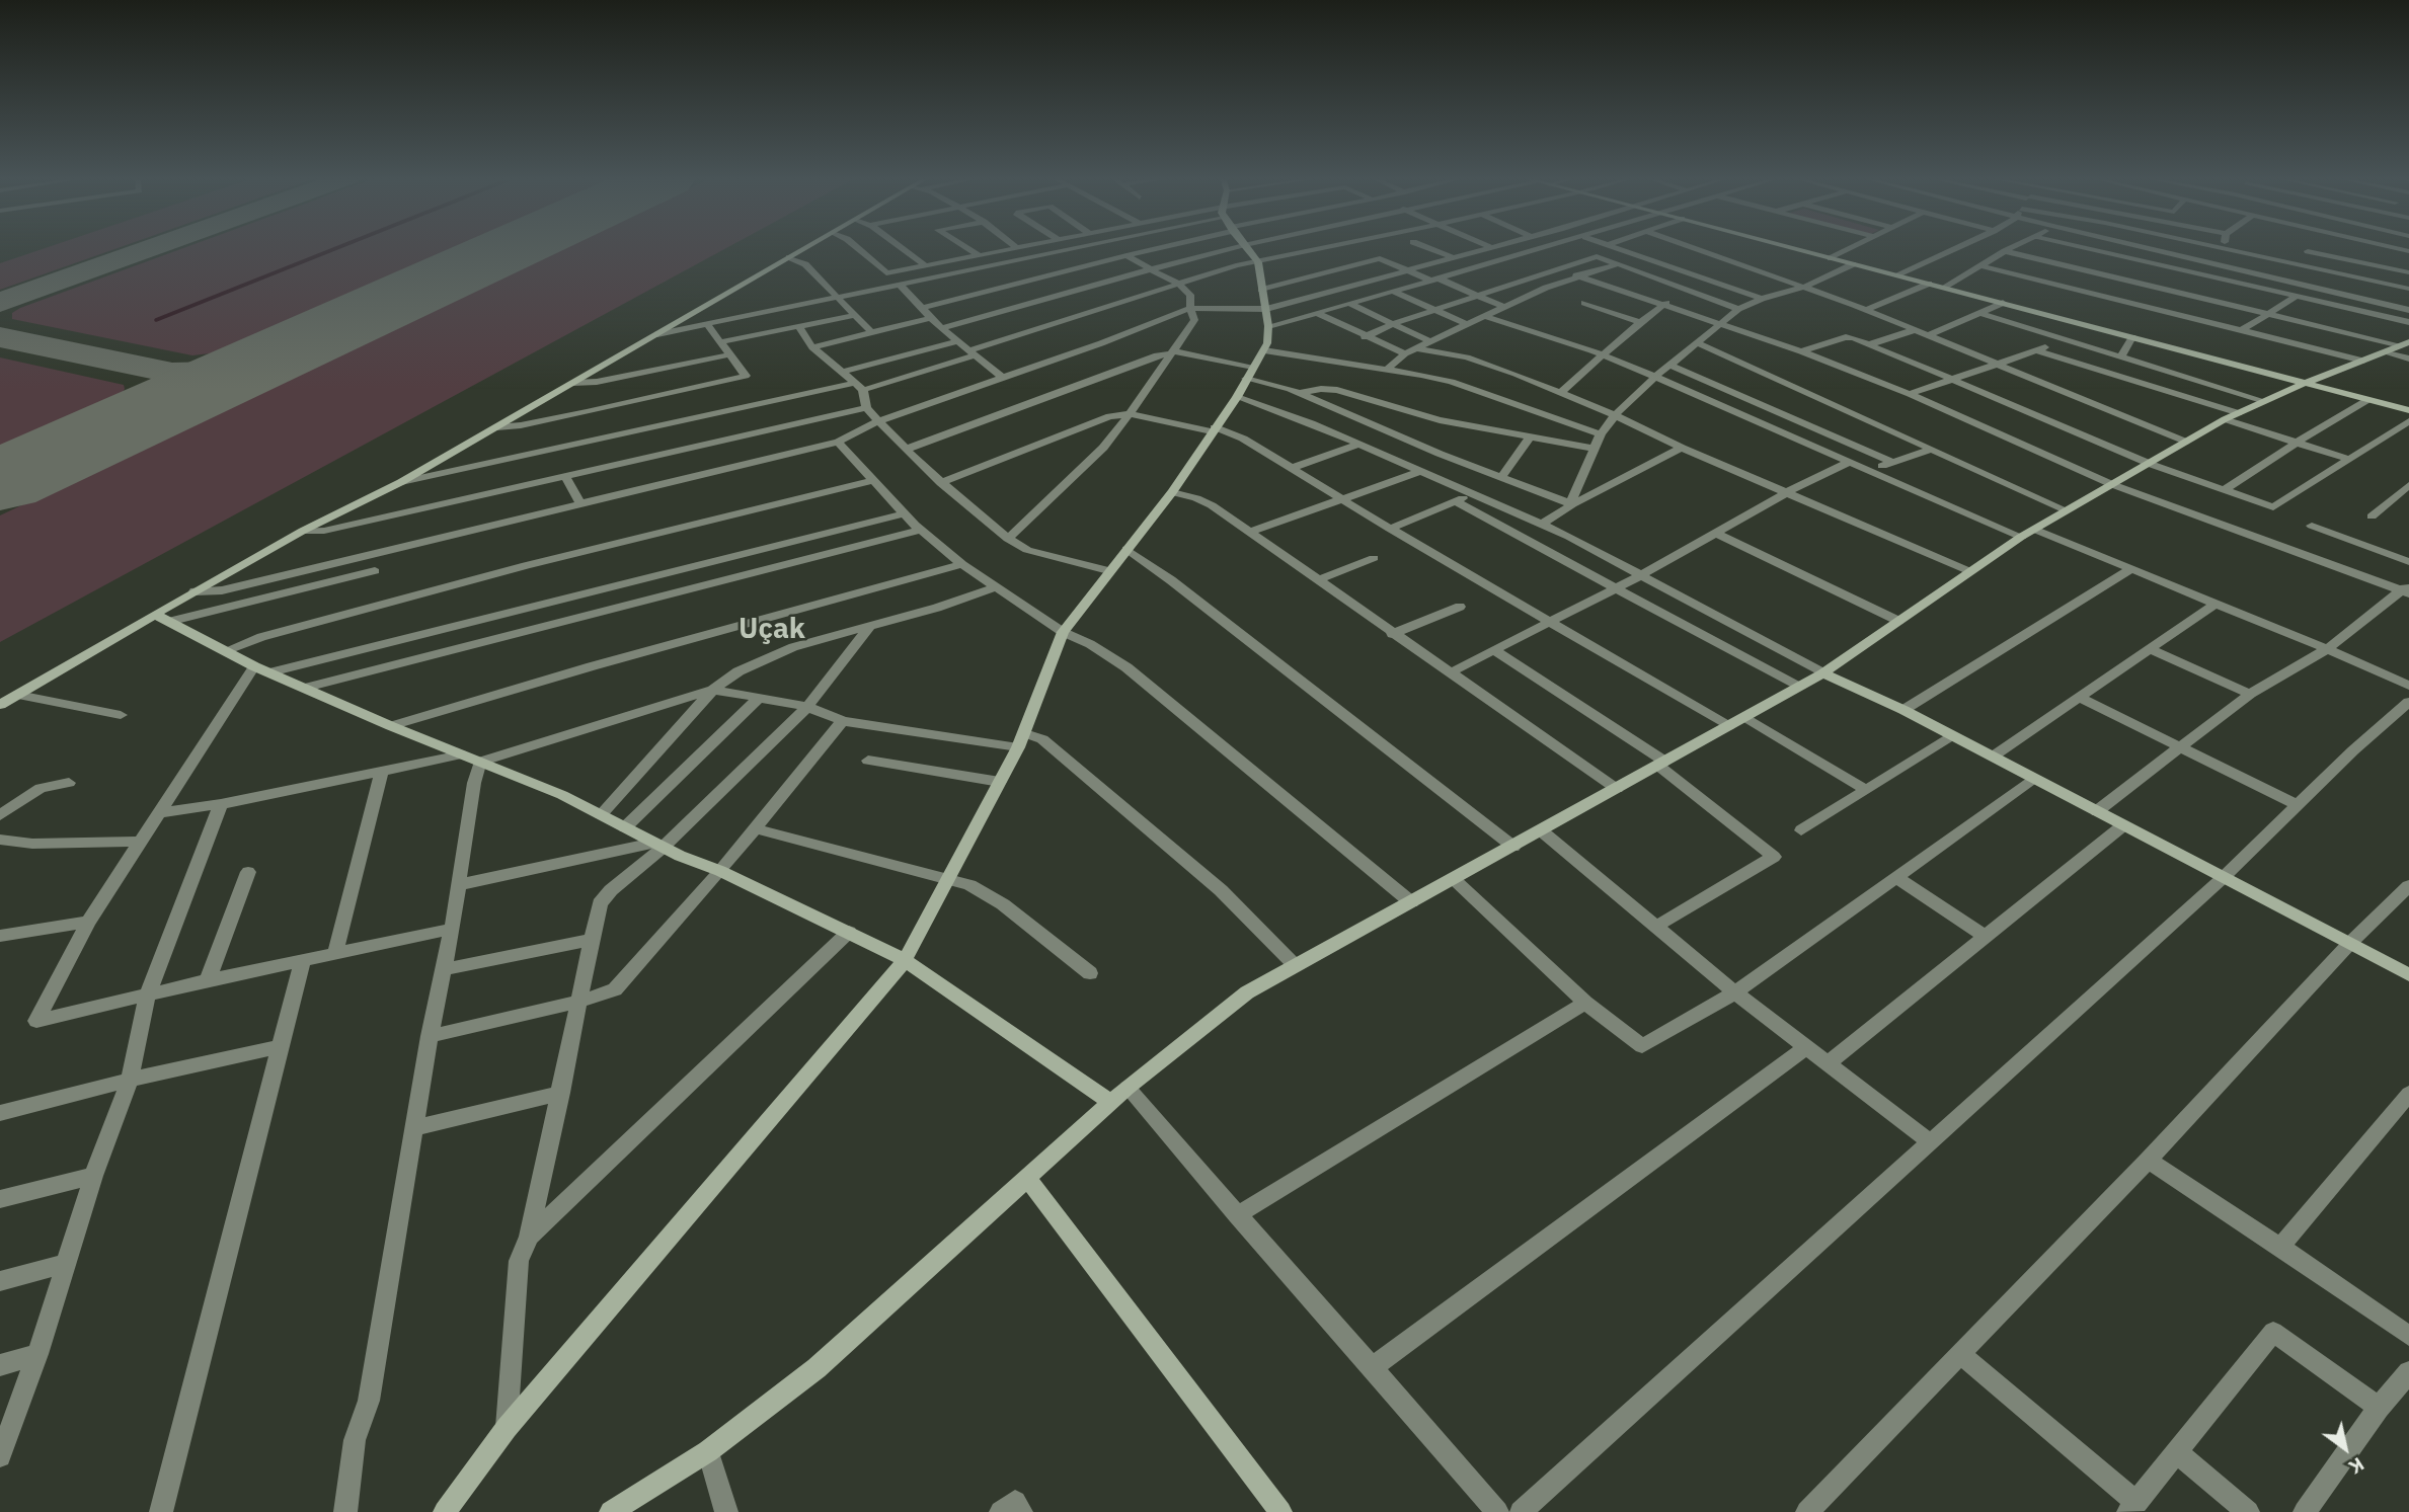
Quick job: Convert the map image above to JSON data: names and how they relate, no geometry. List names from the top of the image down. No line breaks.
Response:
{"districts":["Uçak"],"north":"bottom right"}
